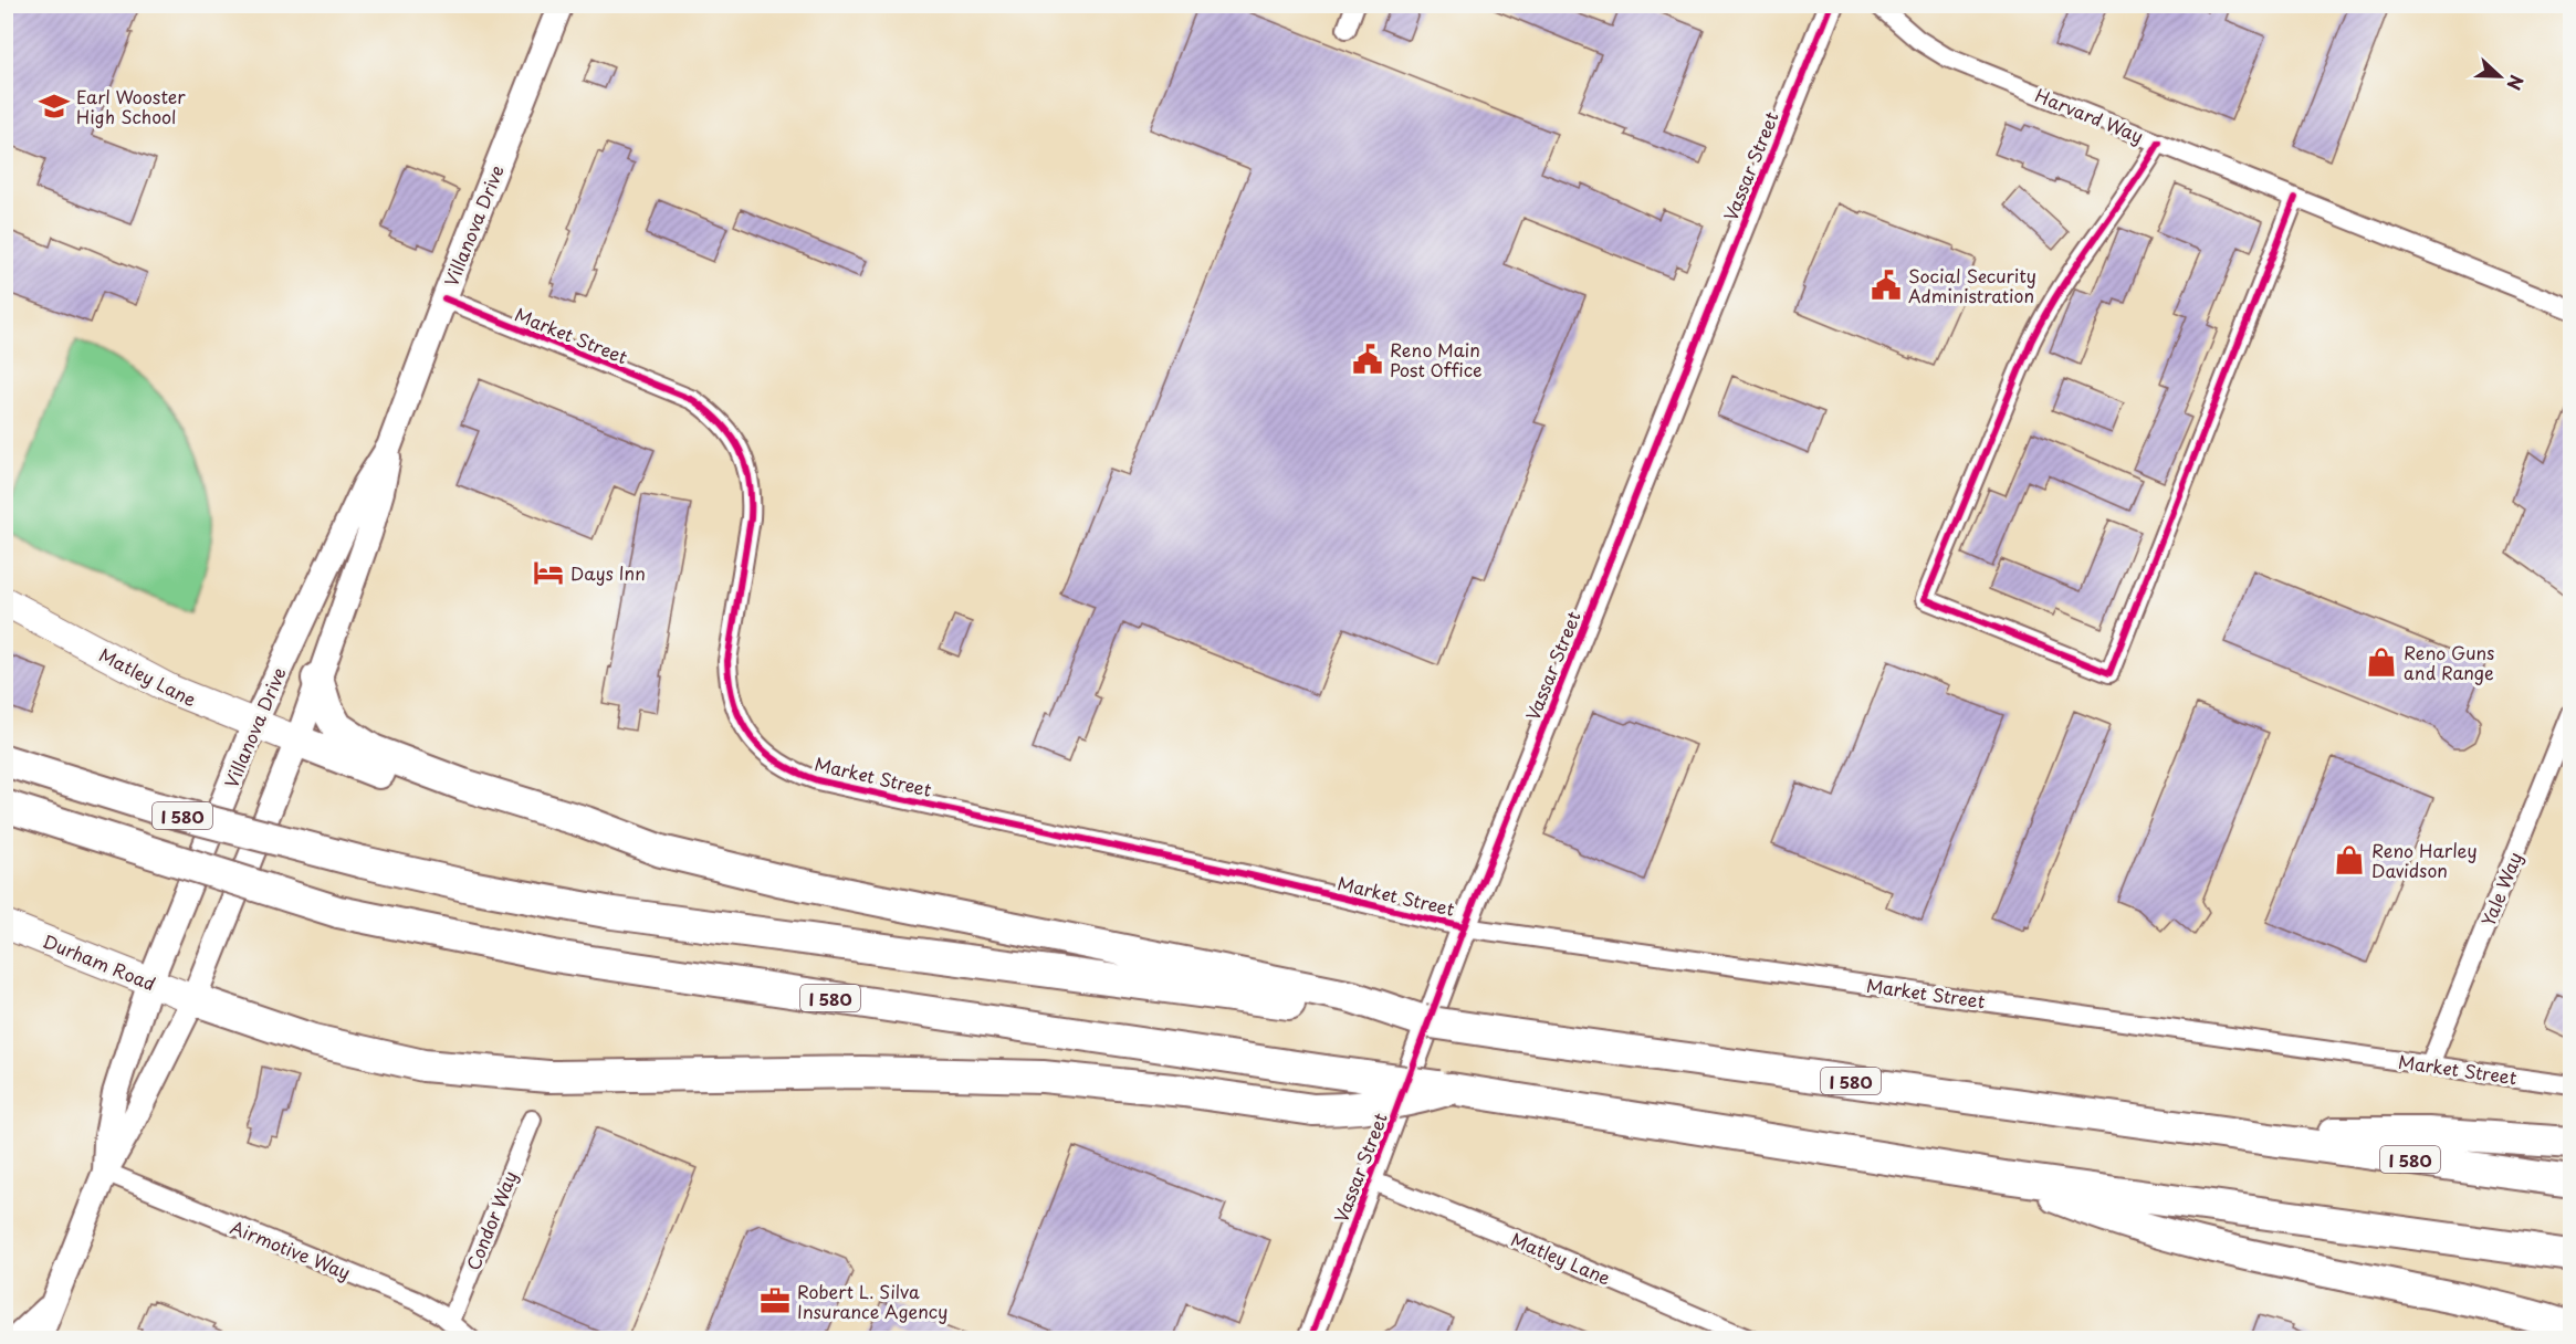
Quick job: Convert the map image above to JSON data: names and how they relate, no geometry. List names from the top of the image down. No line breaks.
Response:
{"streets":{"highway":["I 580"],"main road":["Matley Lane","Durham Road"],"street":["Harvard Way","Vassar Street","Villanova Drive","Market Street","Yale Way","Condor Way","Airmotive Way"]},"crossings":[["Vassar Street","Market Street"],["Vassar Street","Matley Lane"],["Villanova Drive","Market Street"],["Villanova Drive","Matley Lane"],["Villanova Drive","Durham Road"],["Villanova Drive","Airmotive Way"],["Market Street","Yale Way"],["Condor Way","Airmotive Way"]],"places":{"school or university":["Earl Wooster High School"],"public building":["Social Security Administration","Reno Main Post Office"],"hotel":["Days Inn"],"shop":["Reno Guns and Range","Reno Harley Davidson"],"office":["Robert L. Silva Insurance Agency"]},"north":"right"}
